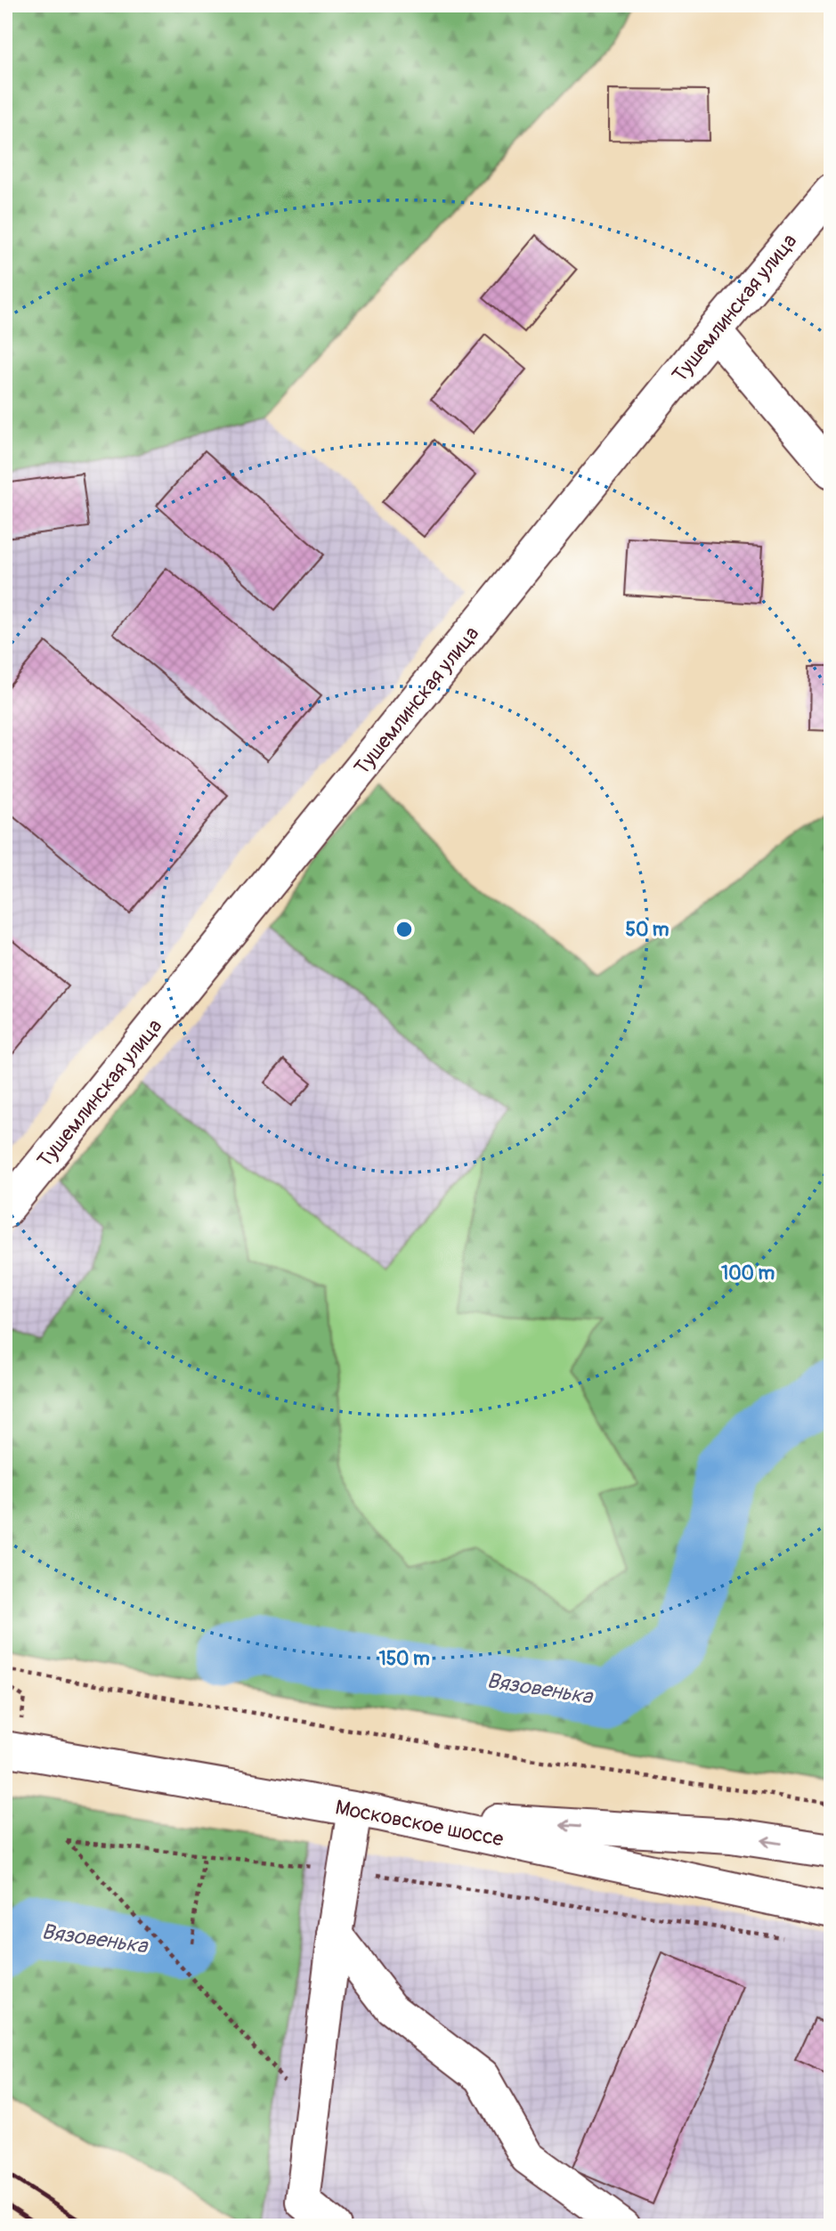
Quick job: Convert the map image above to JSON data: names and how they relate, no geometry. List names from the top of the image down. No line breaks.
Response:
{"streets":{"street":["Тушемлинская улица","Московское шоссе"]},"water":["Вязовенька"],"rings":["50 m","100 m","150 m"]}
